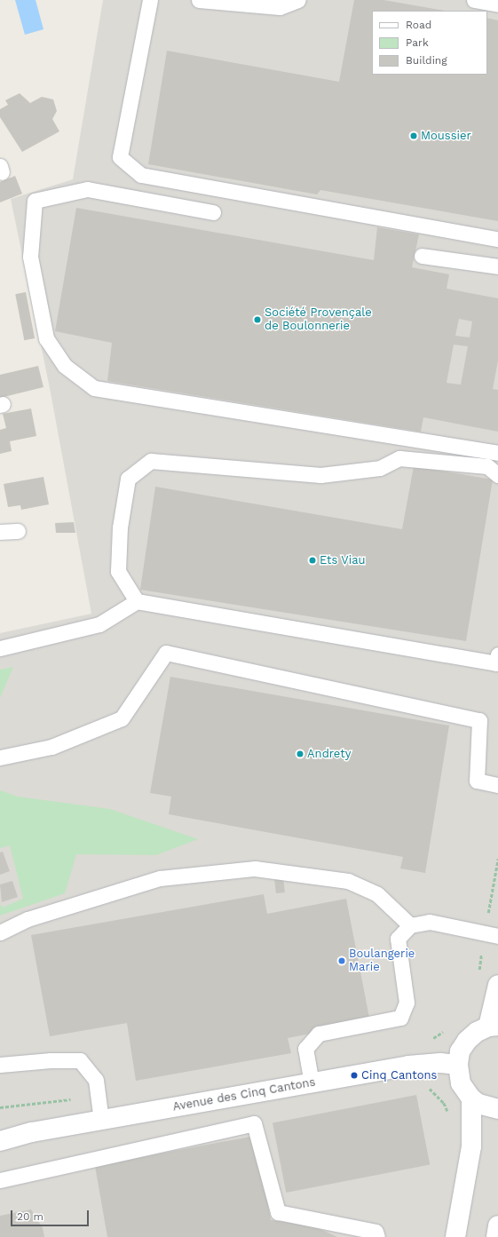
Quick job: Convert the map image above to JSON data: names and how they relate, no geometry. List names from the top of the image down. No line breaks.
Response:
{"streets":{"street":["Avenue des Cinq Cantons"]},"places":["Moussier","Société Provençale de Boulonnerie","Ets Viau","Andrety","Boulangerie Marie","Cinq Cantons"],"legend":["Road","Park","Building"],"scale_bar":"20 m"}
